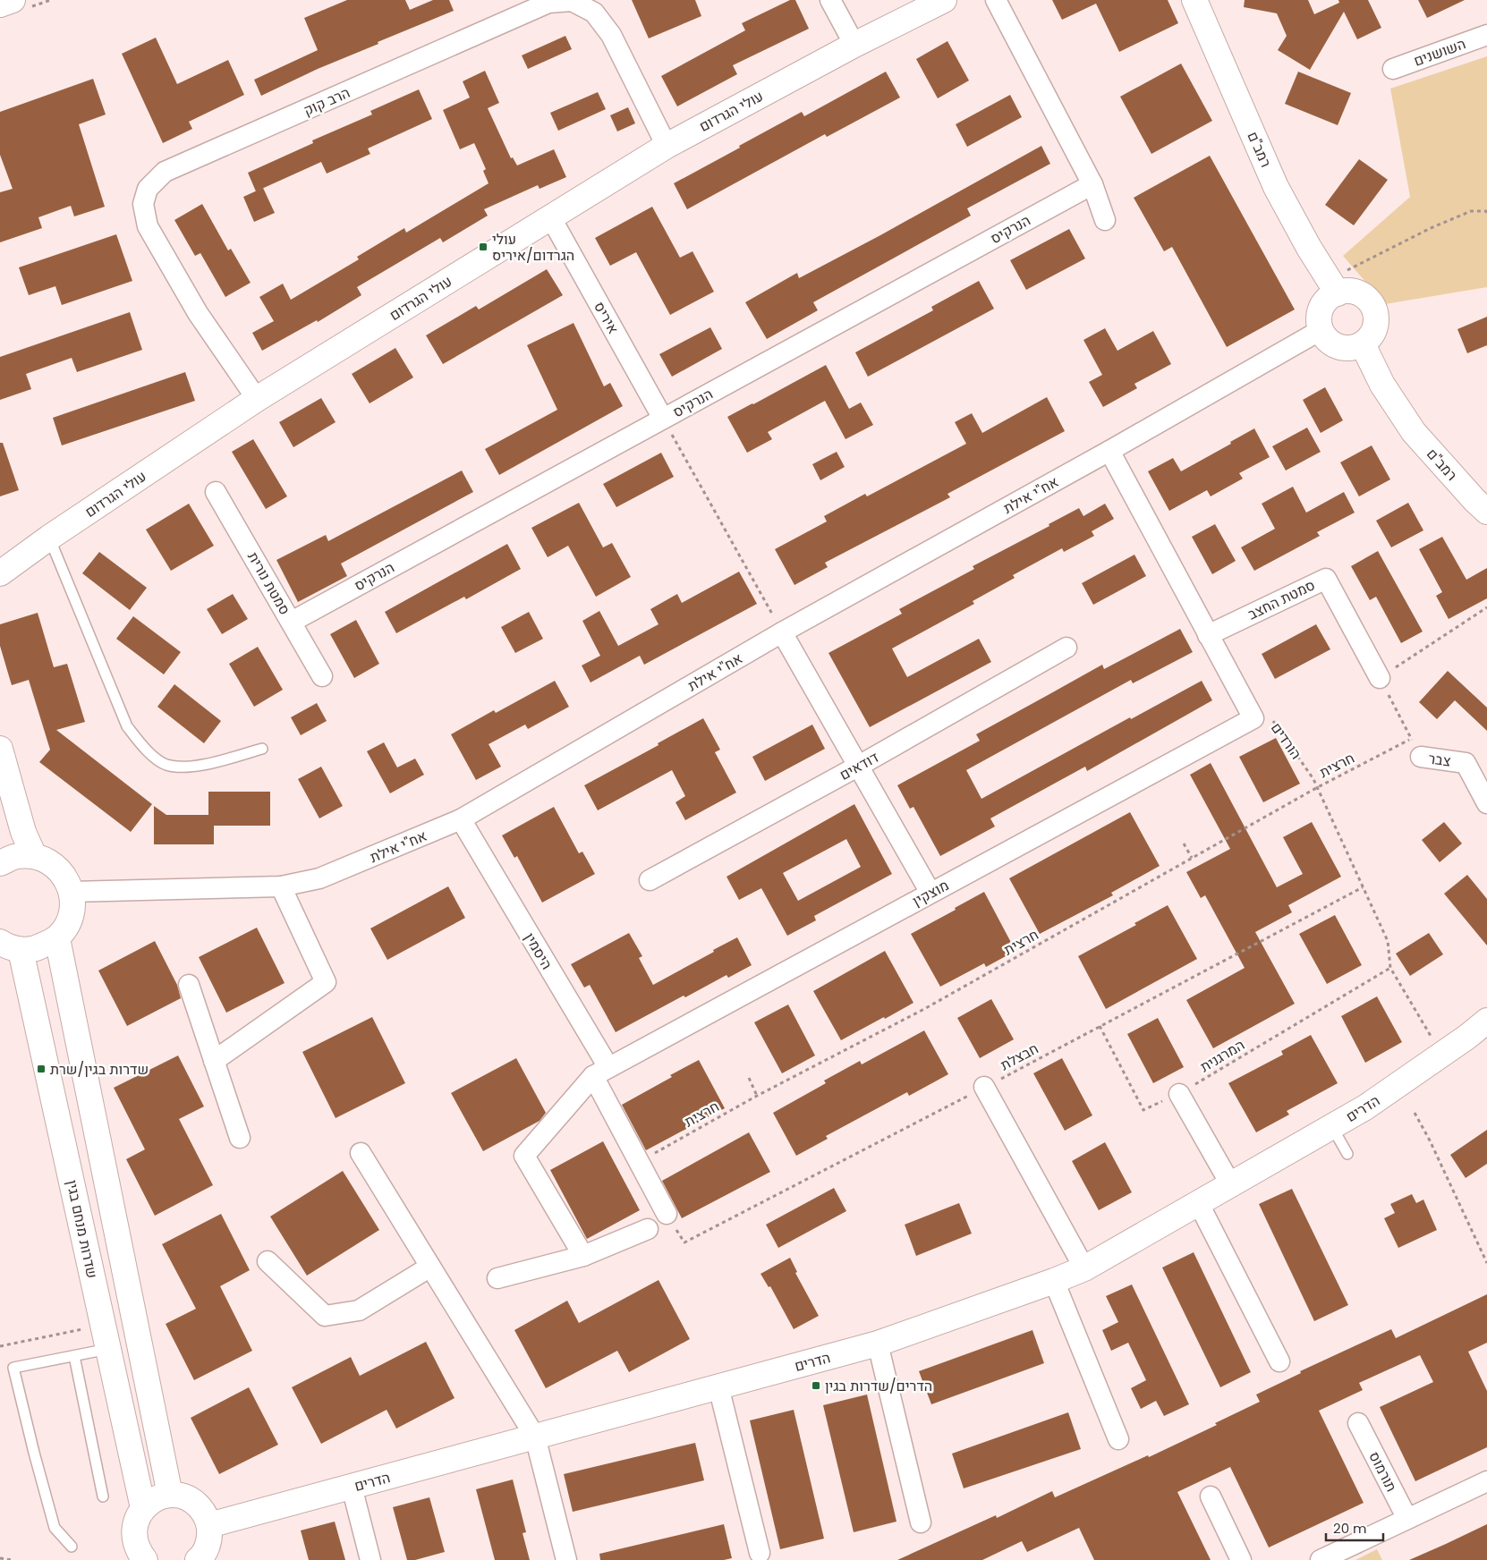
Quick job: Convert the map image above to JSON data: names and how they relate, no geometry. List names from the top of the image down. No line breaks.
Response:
{"streets":{"main road":["עולי הגרדום","רמב\"ם","הדרים","שדרות מנחם בגין"],"street":["השושנים","הרב קוק","הנרקיס","איריס","אח\"י אילת","סמטת נורית","סמטת החצב","הורדים","צבר","דודאים","מוצקין","היסמין","תורמוס"],"path":["חרצית","המרגנית","חבצלת"]},"crossings":[["הרב קוק","עולי הגרדום"],["עולי הגרדום","איריס"],["רמב\"ם","אח\"י אילת"],["הנרקיס","איריס"],["הנרקיס","סמטת נורית"],["אח\"י אילת","הורדים"],["אח\"י אילת","היסמין"],["סמטת החצב","הורדים"],["הורדים","חרצית"],["הורדים","מוצקין"],["הורדים","המרגנית"],["הורדים","חבצלת"],["הורדים","הדרים"],["חרצית","היסמין"],["מוצקין","היסמין"],["המרגנית","חבצלת"]],"places":{"transit":["עולי הגרדום/איריס","שדרות בגין/שרת","הדרים/שדרות בגין"]},"scale_bar":"20 m"}
